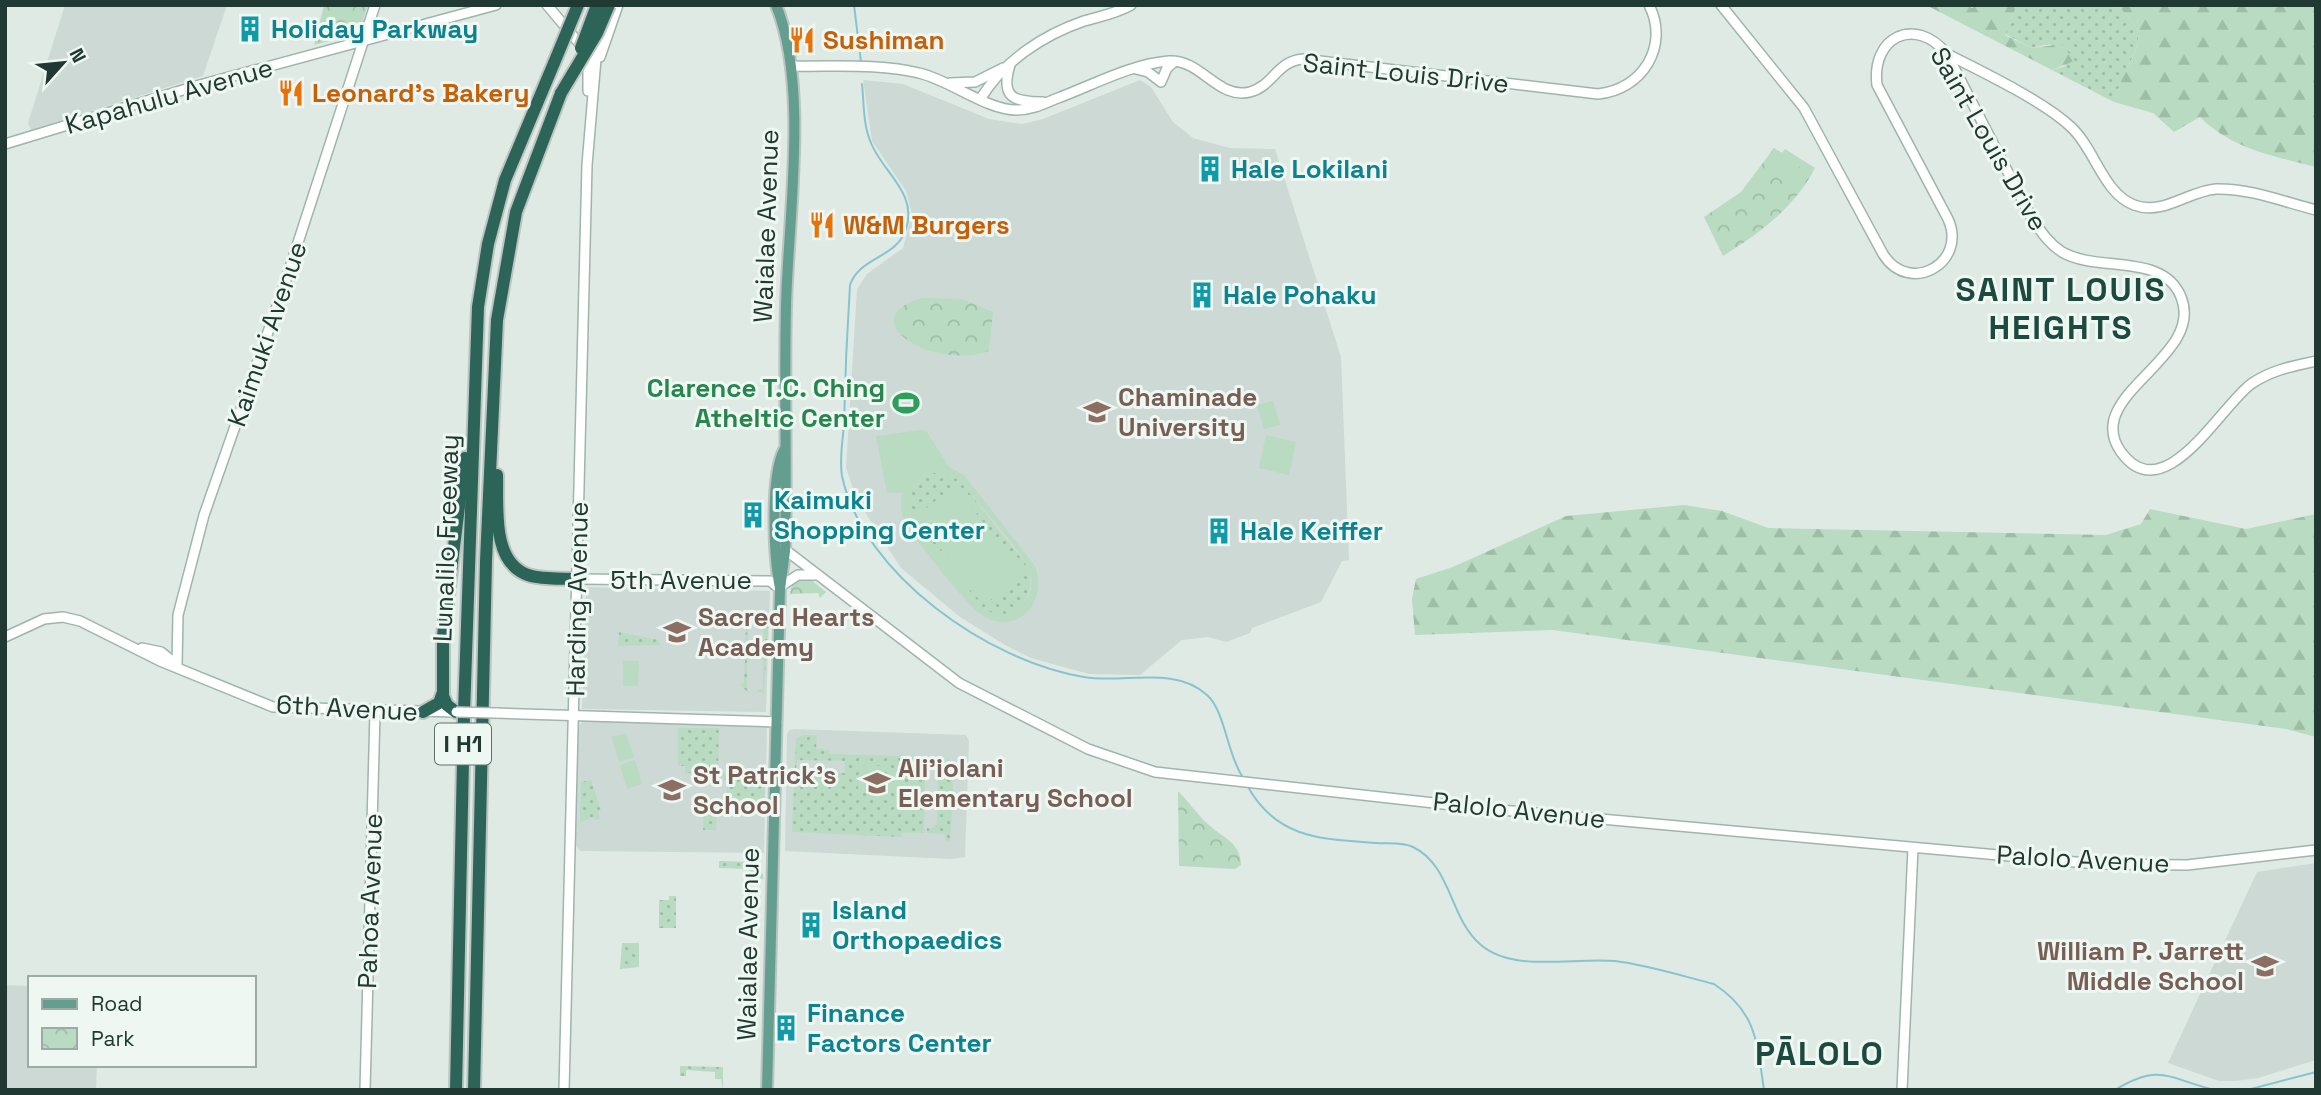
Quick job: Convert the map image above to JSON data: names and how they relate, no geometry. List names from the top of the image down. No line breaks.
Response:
{"streets":{"highway":["Lunalilo Freeway","I H1"],"main road":["Waialae Avenue"],"street":["Saint Louis Drive","Kapahulu Avenue","Kaimuki Avenue","5th Avenue","Harding Avenue","6th Avenue","Palolo Avenue","Pahoa Avenue"]},"crossings":[["Kapahulu Avenue","Kaimuki Avenue"],["Waialae Avenue","5th Avenue"],["Waialae Avenue","6th Avenue"],["Waialae Avenue","Palolo Avenue"],["Kaimuki Avenue","6th Avenue"],["Lunalilo Freeway","Harding Avenue"],["5th Avenue","Harding Avenue"],["Harding Avenue","6th Avenue"],["6th Avenue","Pahoa Avenue"]],"districts":["SAINT LOUIS HEIGHTS","PĀLOLO"],"places":{"building":["Holiday Parkway","Hale Lokilani","Hale Pohaku","Kaimuki Shopping Center","Hale Keiffer","Island Orthopaedics","Finance Factors Center"],"restaurant":["Sushiman","Leonard's Bakery","W&M Burgers"],"sports":["Clarence T.C. Ching Atheltic Center"],"school or university":["Chaminade University","Sacred Hearts Academy","Ali'iolani Elementary School","St Patrick's School","William P. Jarrett Middle School"]},"legend":["Road","Park"],"north":"top right"}
